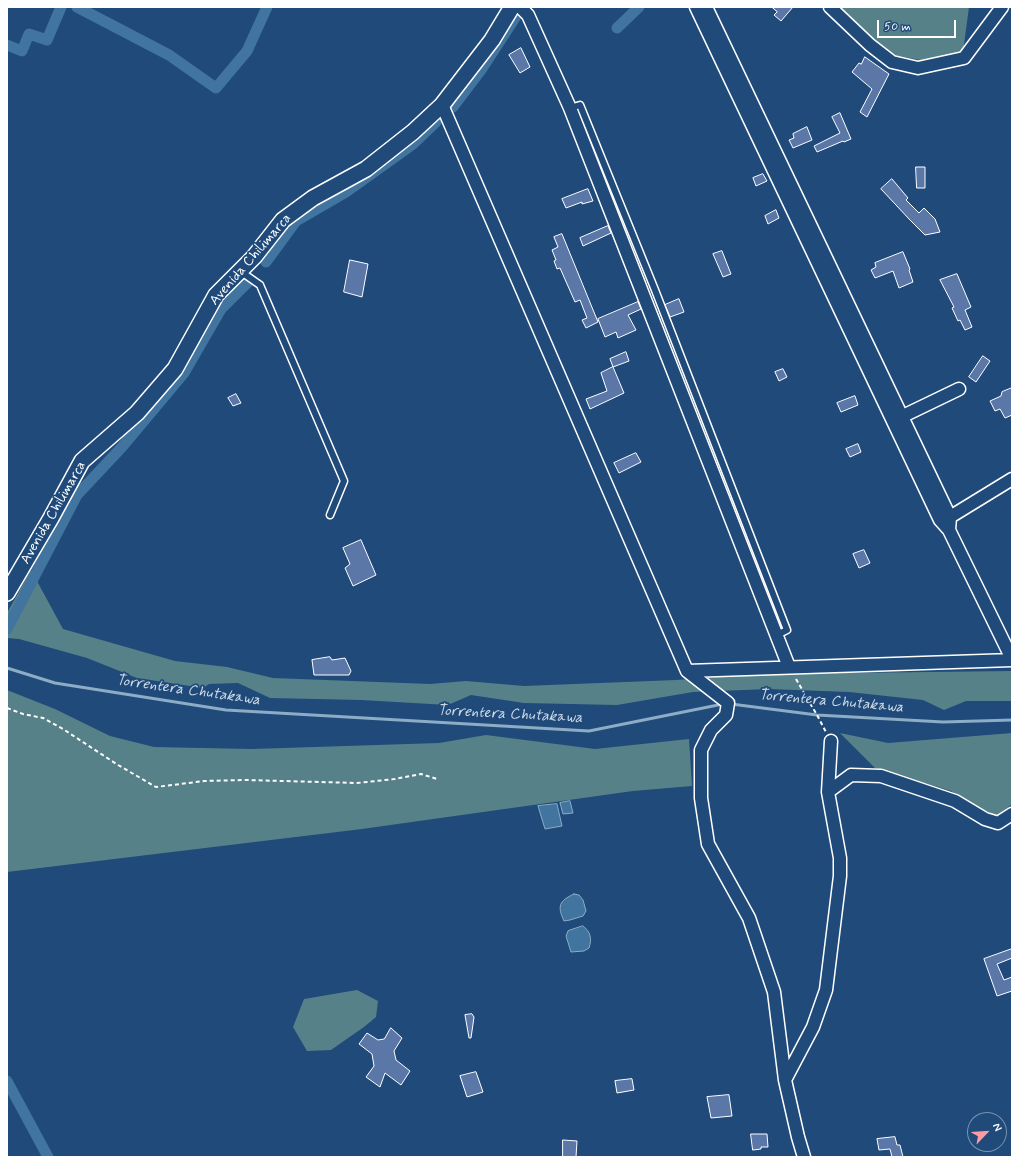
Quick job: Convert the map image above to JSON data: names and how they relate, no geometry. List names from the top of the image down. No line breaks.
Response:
{"streets":{"street":["Avenida Chilimarca"]},"water":["Torrentera Chutakawa"],"scale_bar":"50 m","north":"top right"}
